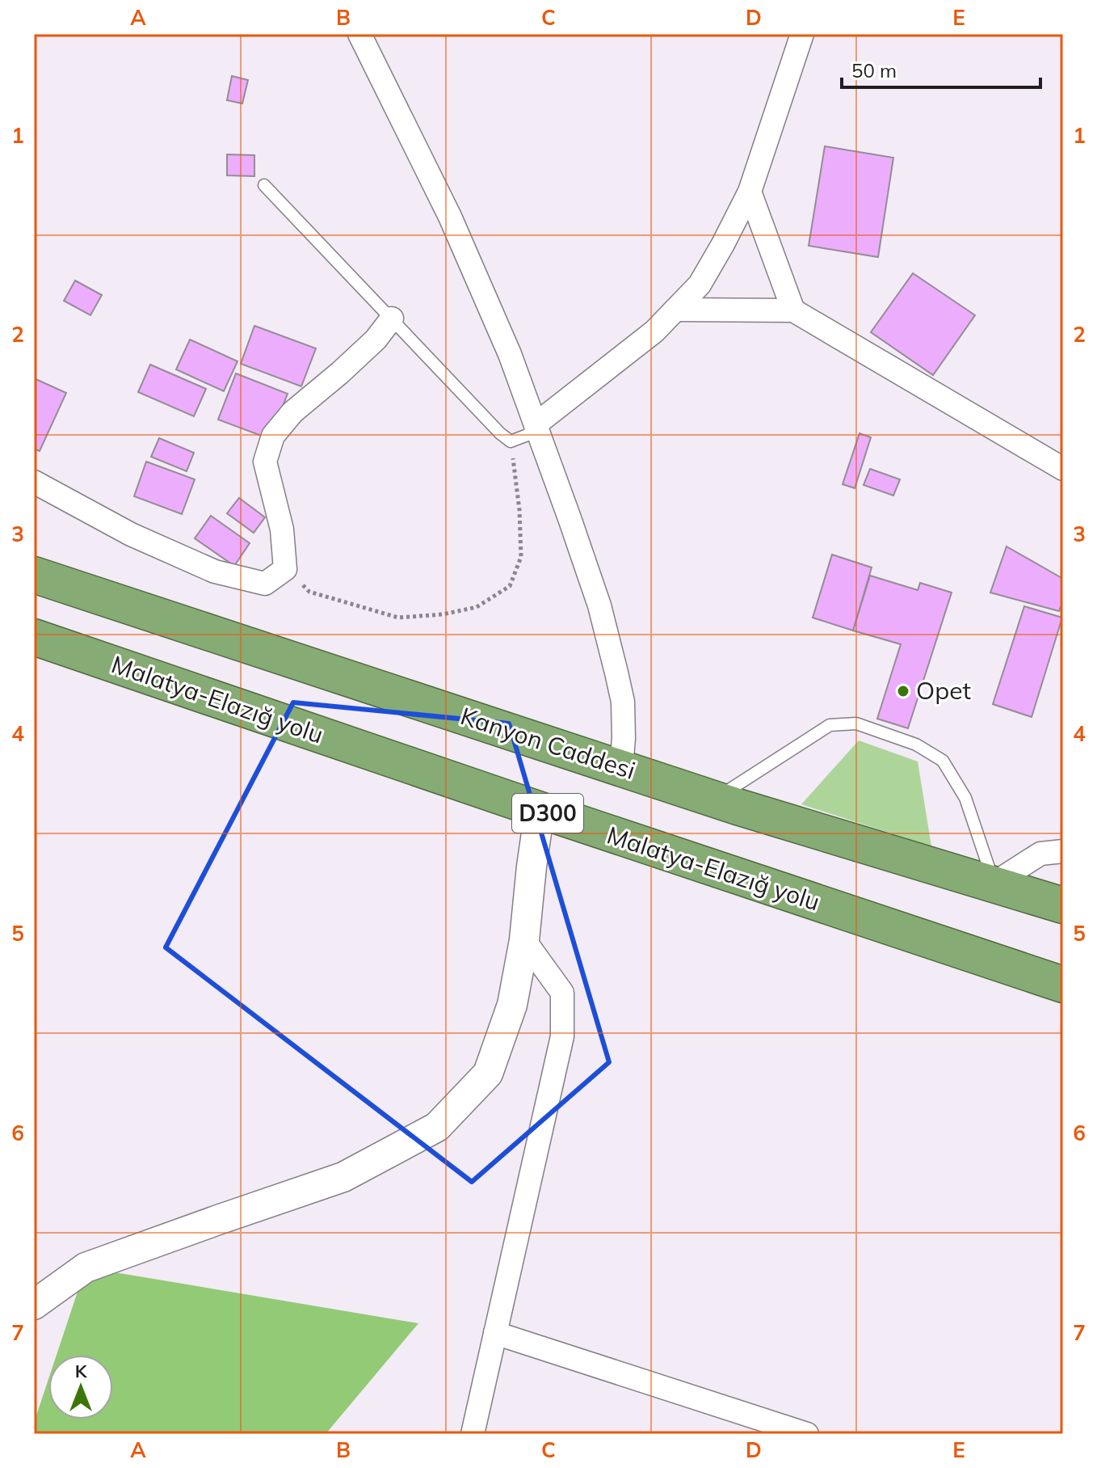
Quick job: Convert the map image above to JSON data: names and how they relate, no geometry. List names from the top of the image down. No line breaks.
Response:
{"streets":{"highway":["Malatya-Elazığ yolu","Kanyon Caddesi","D300"]},"places":["Opet"],"scale_bar":"50 m","north":"top","grid":{"columns":["A","B","C","D","E"],"rows":["1","2","3","4","5","6","7"]}}
